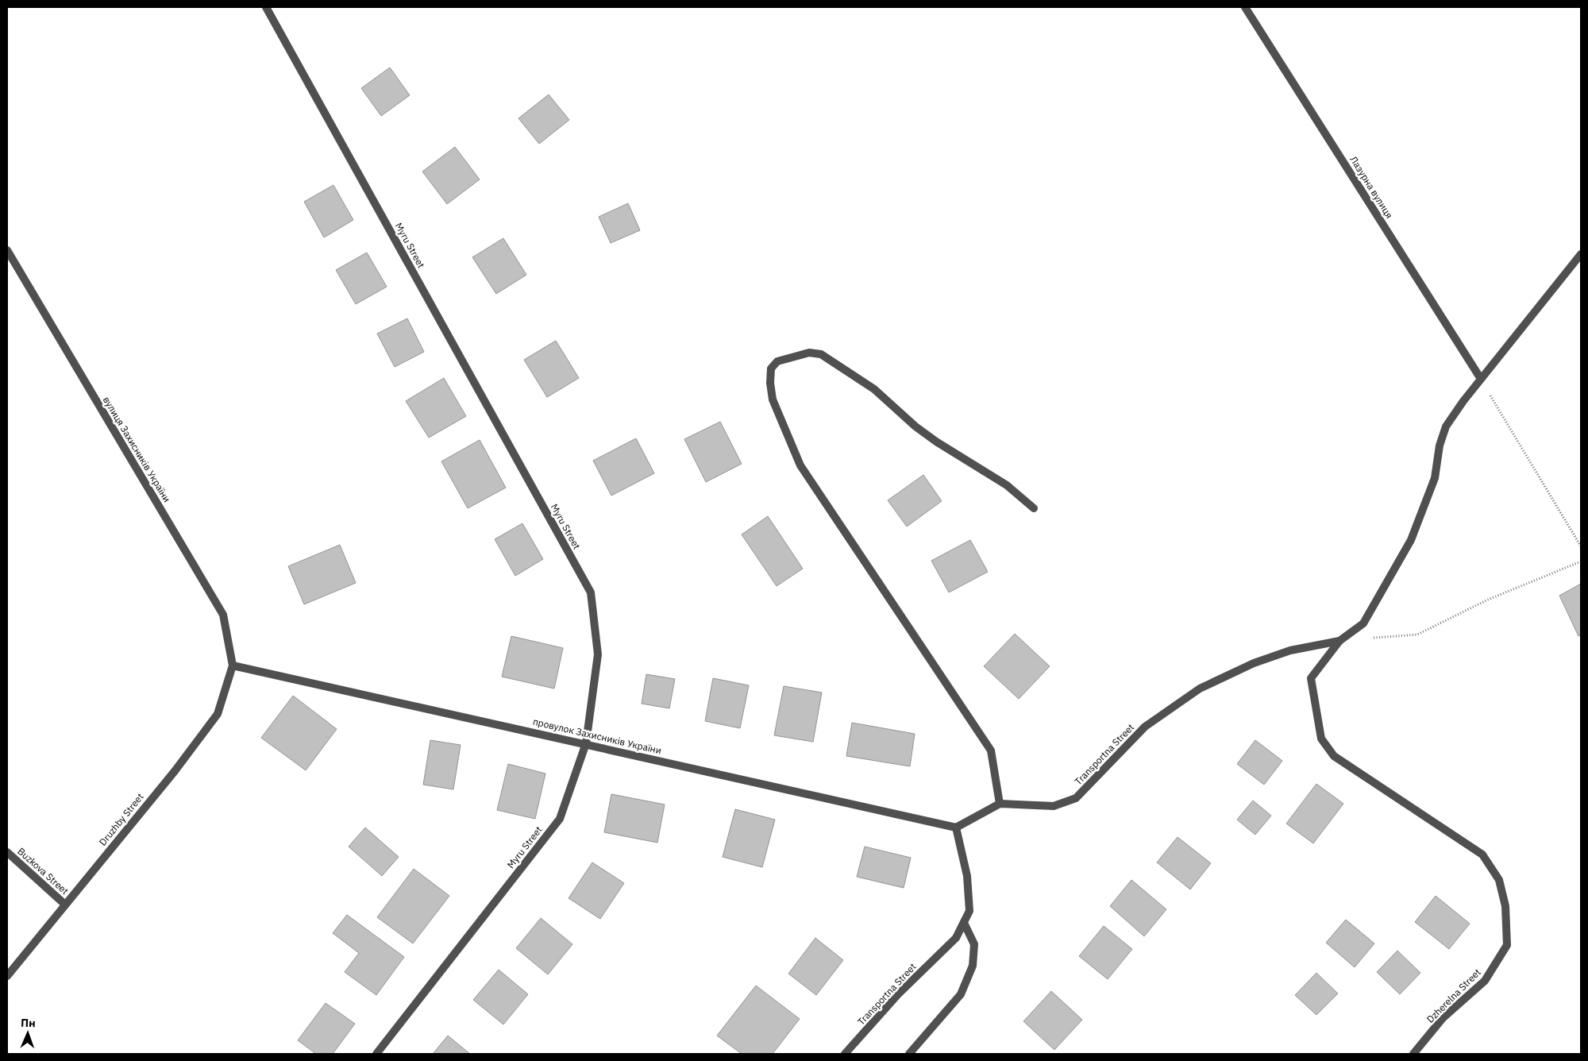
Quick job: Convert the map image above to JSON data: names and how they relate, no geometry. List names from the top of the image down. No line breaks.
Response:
{"streets":{"street":["Лазурна вулиця","Myru Street","вулиця Захисників України","провулок Захисників України","Transportna Street","Druzhby Street","Buzkova Street","Dzherelna Street"]},"crossings":[["Myru Street","провулок Захисників України"],["вулиця Захисників України","провулок Захисників України"],["вулиця Захисників України","Druzhby Street"],["провулок Захисників України","Transportna Street"],["провулок Захисників України","Druzhby Street"],["Transportna Street","Dzherelna Street"],["Druzhby Street","Buzkova Street"]],"north":"top"}
